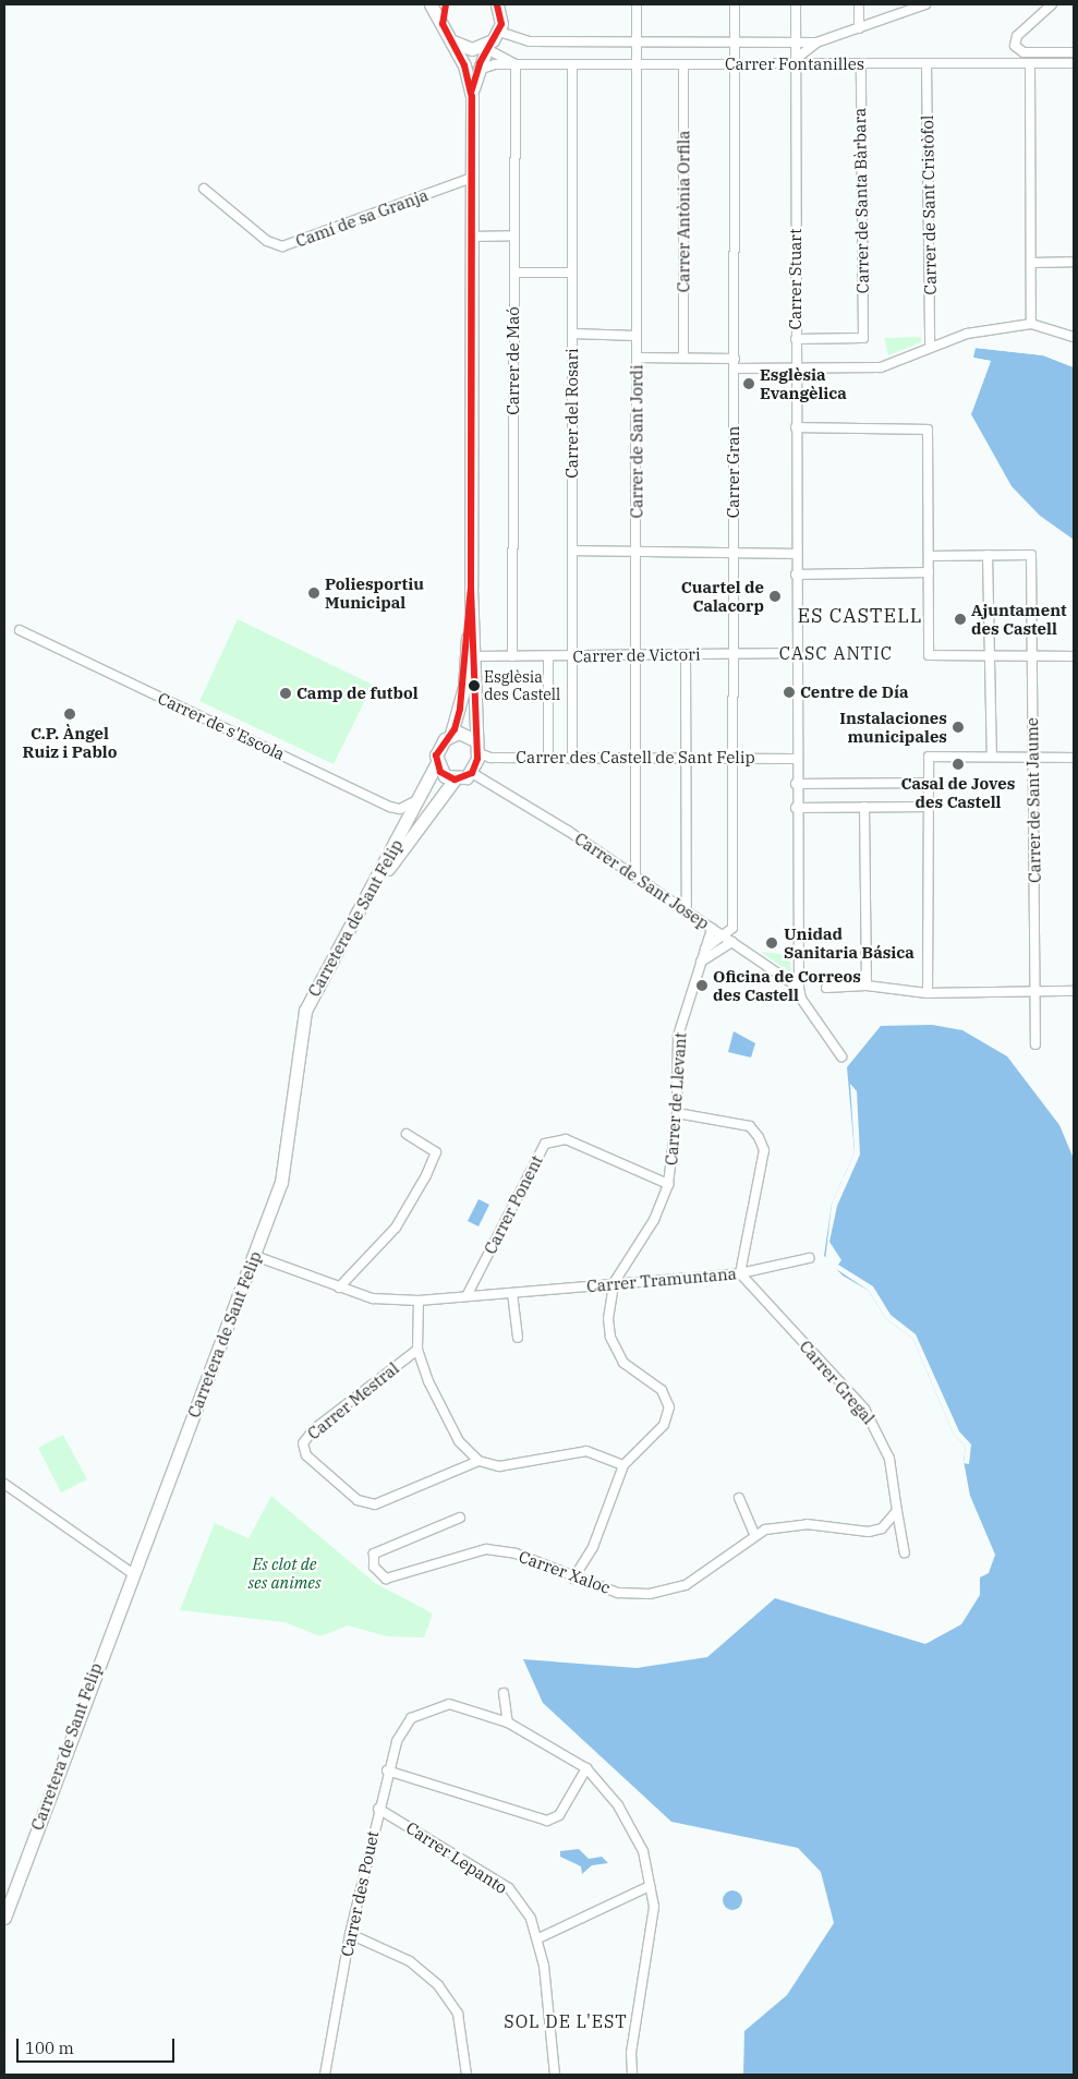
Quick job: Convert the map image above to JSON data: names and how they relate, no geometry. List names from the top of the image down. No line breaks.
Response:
{"streets":{"main road":["Carretera de Sant Felip"],"street":["Carrer Fontanilles","Carrer de Santa Bàrbara","Carrer de Sant Cristòfol","Carrer Antònia Orfila","Camí de sa Granja","Carrer Stuart","Carrer de Maó","Carrer del Rosari","Carrer de Sant Jordi","Carrer Gran","Carrer de Victori","Carrer de s'Escola","Carrer des Castell de Sant Felip","Carrer de Sant Jaume","Carrer de Sant Josep","Carrer de Llevant","Carrer Ponent","Carrer Tramuntana","Carrer Gregal","Carrer Mestral","Carrer Xaloc","Carrer Lepanto","Carrer des Pouet"]},"crossings":[["Carrer Fontanilles","Carrer de Santa Bàrbara"],["Carrer Fontanilles","Carrer de Sant Cristòfol"],["Carrer Fontanilles","Carrer Antònia Orfila"],["Carrer Fontanilles","Carrer Stuart"],["Carrer Fontanilles","Carrer de Maó"],["Carrer Fontanilles","Carrer del Rosari"],["Carrer Fontanilles","Carrer de Sant Jordi"],["Carrer Fontanilles","Carrer Gran"],["Carrer de Santa Bàrbara","Carrer Stuart"],["Carrer Stuart","Carrer de Victori"],["Carrer Stuart","Carrer des Castell de Sant Felip"],["Carrer de Maó","Carrer de Victori"],["Carrer del Rosari","Carrer de Victori"],["Carrer del Rosari","Carrer des Castell de Sant Felip"],["Carrer de Sant Jordi","Carrer de Victori"],["Carrer de Sant Jordi","Carrer des Castell de Sant Felip"],["Carrer de Sant Jordi","Carrer de Sant Josep"],["Carrer Gran","Carrer de Victori"],["Carrer Gran","Carrer des Castell de Sant Felip"],["Carrer Gran","Carrer de Sant Josep"],["Carrer de s'Escola","Carretera de Sant Felip"],["Carrer des Castell de Sant Felip","Carrer de Sant Josep"],["Carrer des Castell de Sant Felip","Carretera de Sant Felip"],["Carrer de Sant Josep","Carretera de Sant Felip"],["Carrer de Sant Josep","Carrer de Llevant"],["Carretera de Sant Felip","Carrer Tramuntana"],["Carrer de Llevant","Carrer Ponent"],["Carrer de Llevant","Carrer Tramuntana"],["Carrer de Llevant","Carrer Xaloc"],["Carrer Ponent","Carrer Tramuntana"],["Carrer Tramuntana","Carrer Gregal"],["Carrer Gregal","Carrer Xaloc"],["Carrer Lepanto","Carrer des Pouet"]],"districts":["ES CASTELL","CASC ANTIC","SOL DE L'EST"],"parks":["Es clot de ses animes"],"places":["Esglèsia Evangèlica","Poliesportiu Municipal","Cuartel de Calacorp","Ajuntament des Castell","Esglèsia des Castell","Centre de Día","Camp de futbol","C.P. Àngel Ruiz i Pablo","Instalaciones municipales","Casal de Joves des Castell","Unidad Sanitaria Básica","Oficina de Correos des Castell"],"scale_bar":"100 m"}
